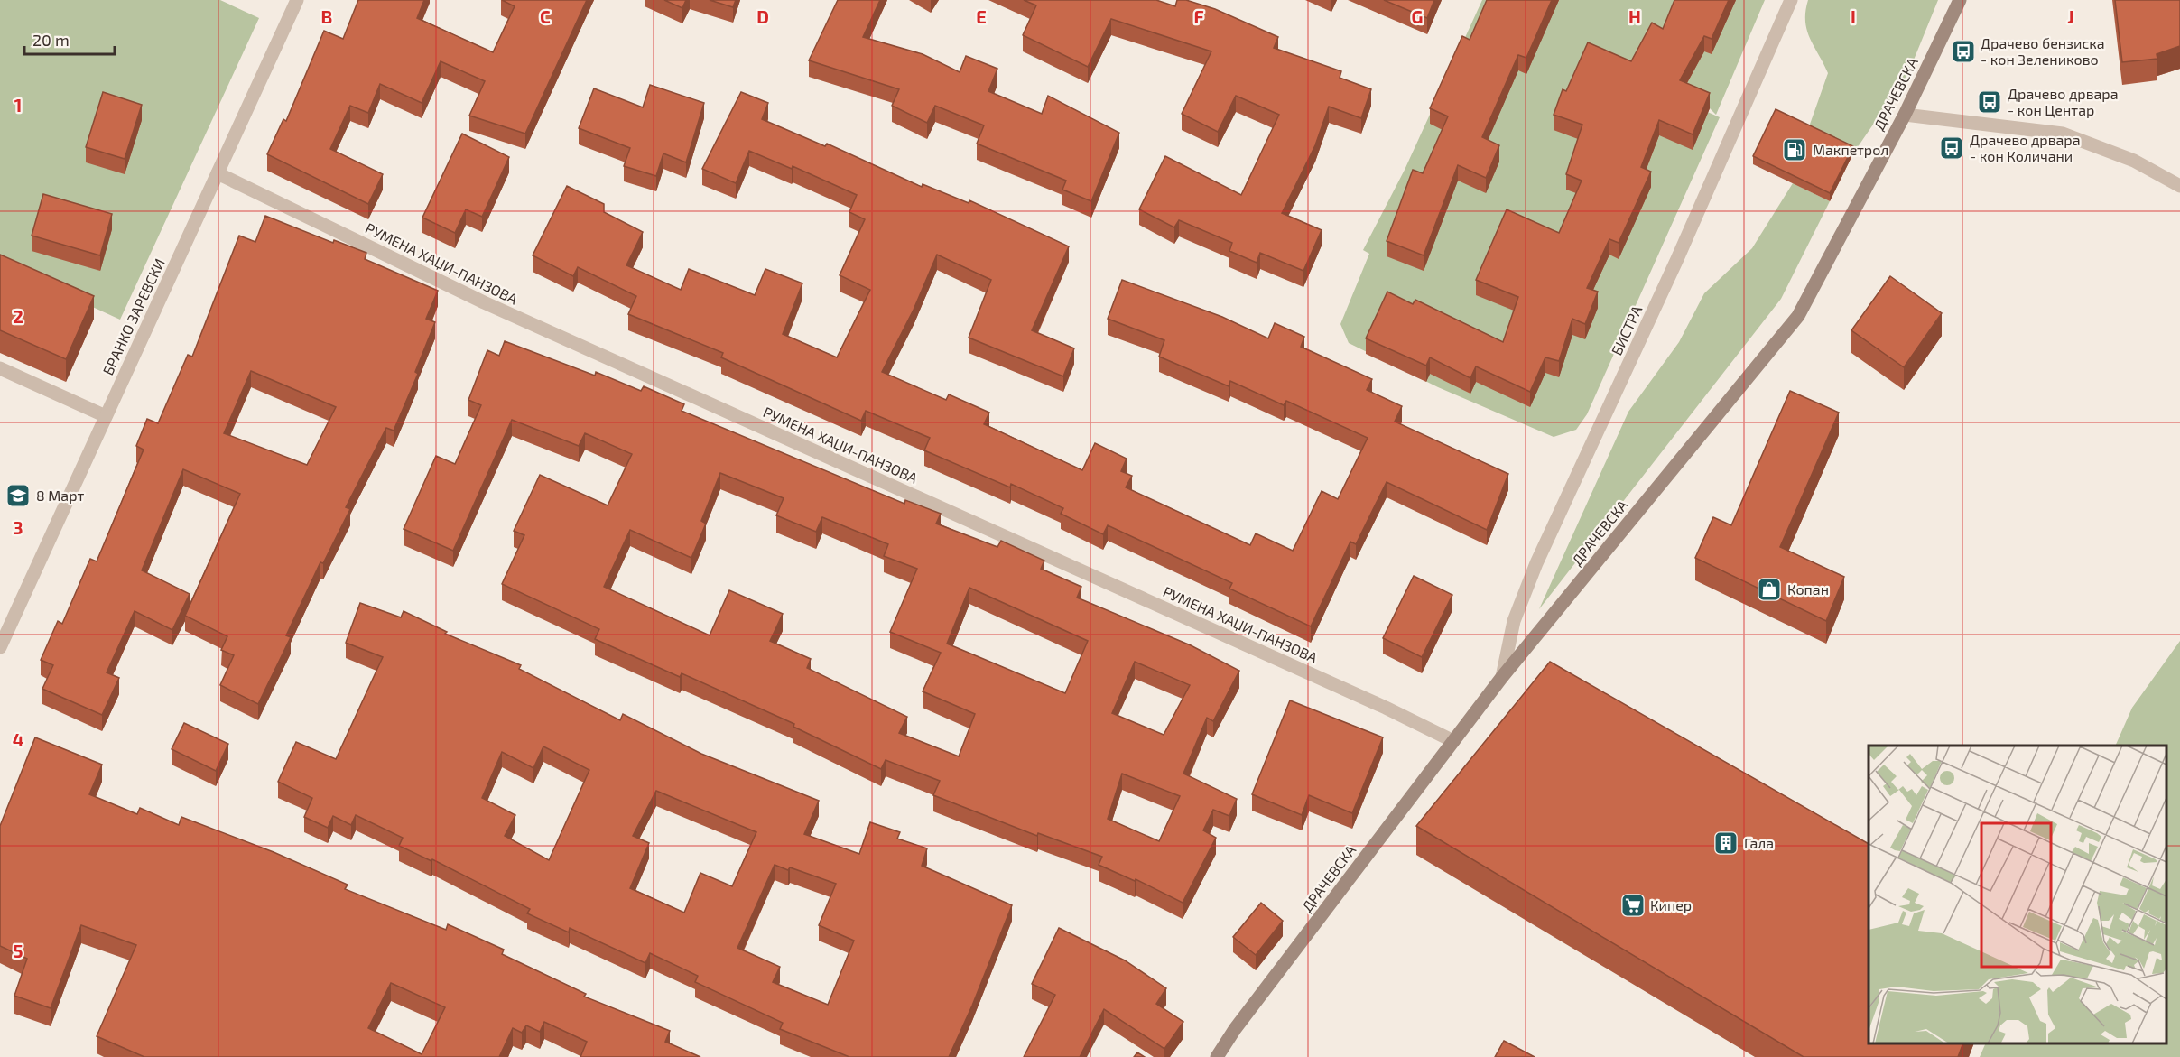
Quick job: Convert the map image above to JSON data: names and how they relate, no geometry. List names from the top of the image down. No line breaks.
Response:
{"streets":{"main road":["ДРАЧЕВСКА"],"street":["РУМЕНА ХАЏИ-ПАНЗОВА","БРАНКО ЗАРЕВСКИ","БИСТРА"]},"crossings":[["ДРАЧЕВСКА","РУМЕНА ХАЏИ-ПАНЗОВА"],["ДРАЧЕВСКА","БИСТРА"],["РУМЕНА ХАЏИ-ПАНЗОВА","БРАНКО ЗАРЕВСКИ"]],"places":{"bus stop":["Драчево бензиска - кон Зелениково","Драчево дрвара - кон Центар","Драчево дрвара - кон Количани"],"fuel station":["Макпетрол"],"school or university":["8 Март"],"shop":["Копан"],"building":["Гала"],"supermarket":["Кипер"]},"scale_bar":"20 m","grid":{"columns":["B","C","D","E","F","G","H","I","J"],"rows":["1","2","3","4","5"]}}
